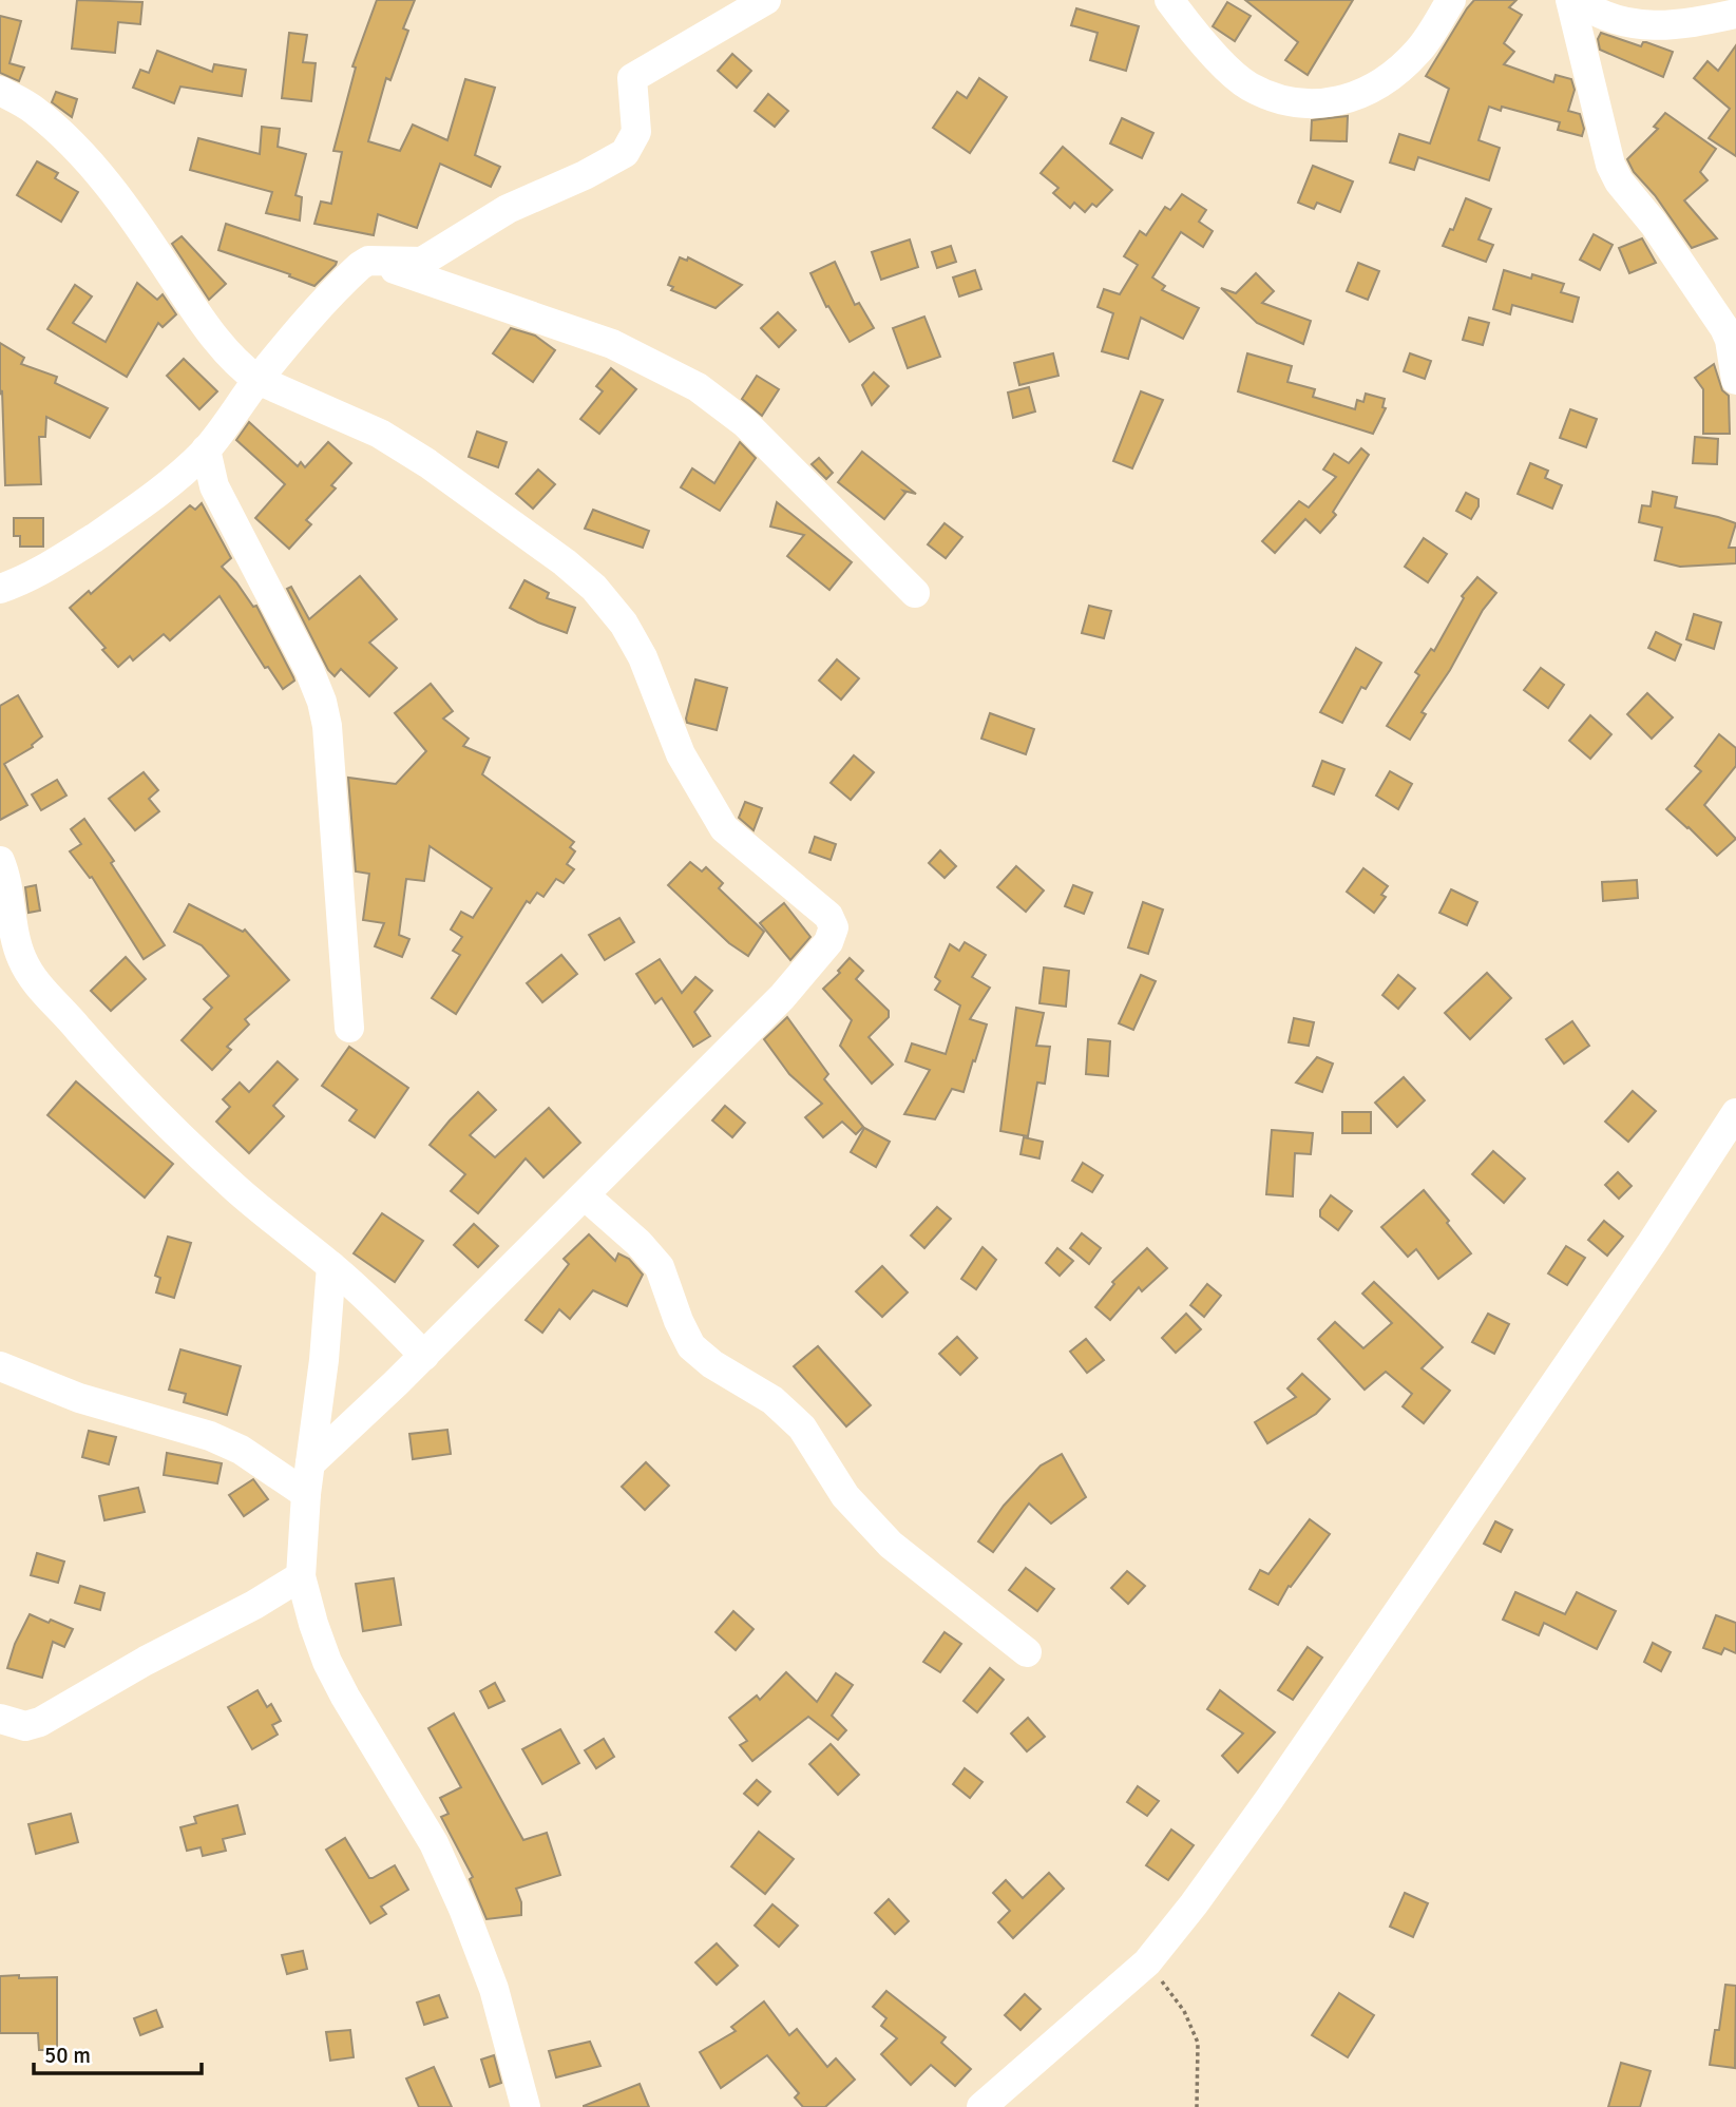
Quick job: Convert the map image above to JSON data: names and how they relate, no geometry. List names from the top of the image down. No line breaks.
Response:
{"scale_bar":"50 m"}
